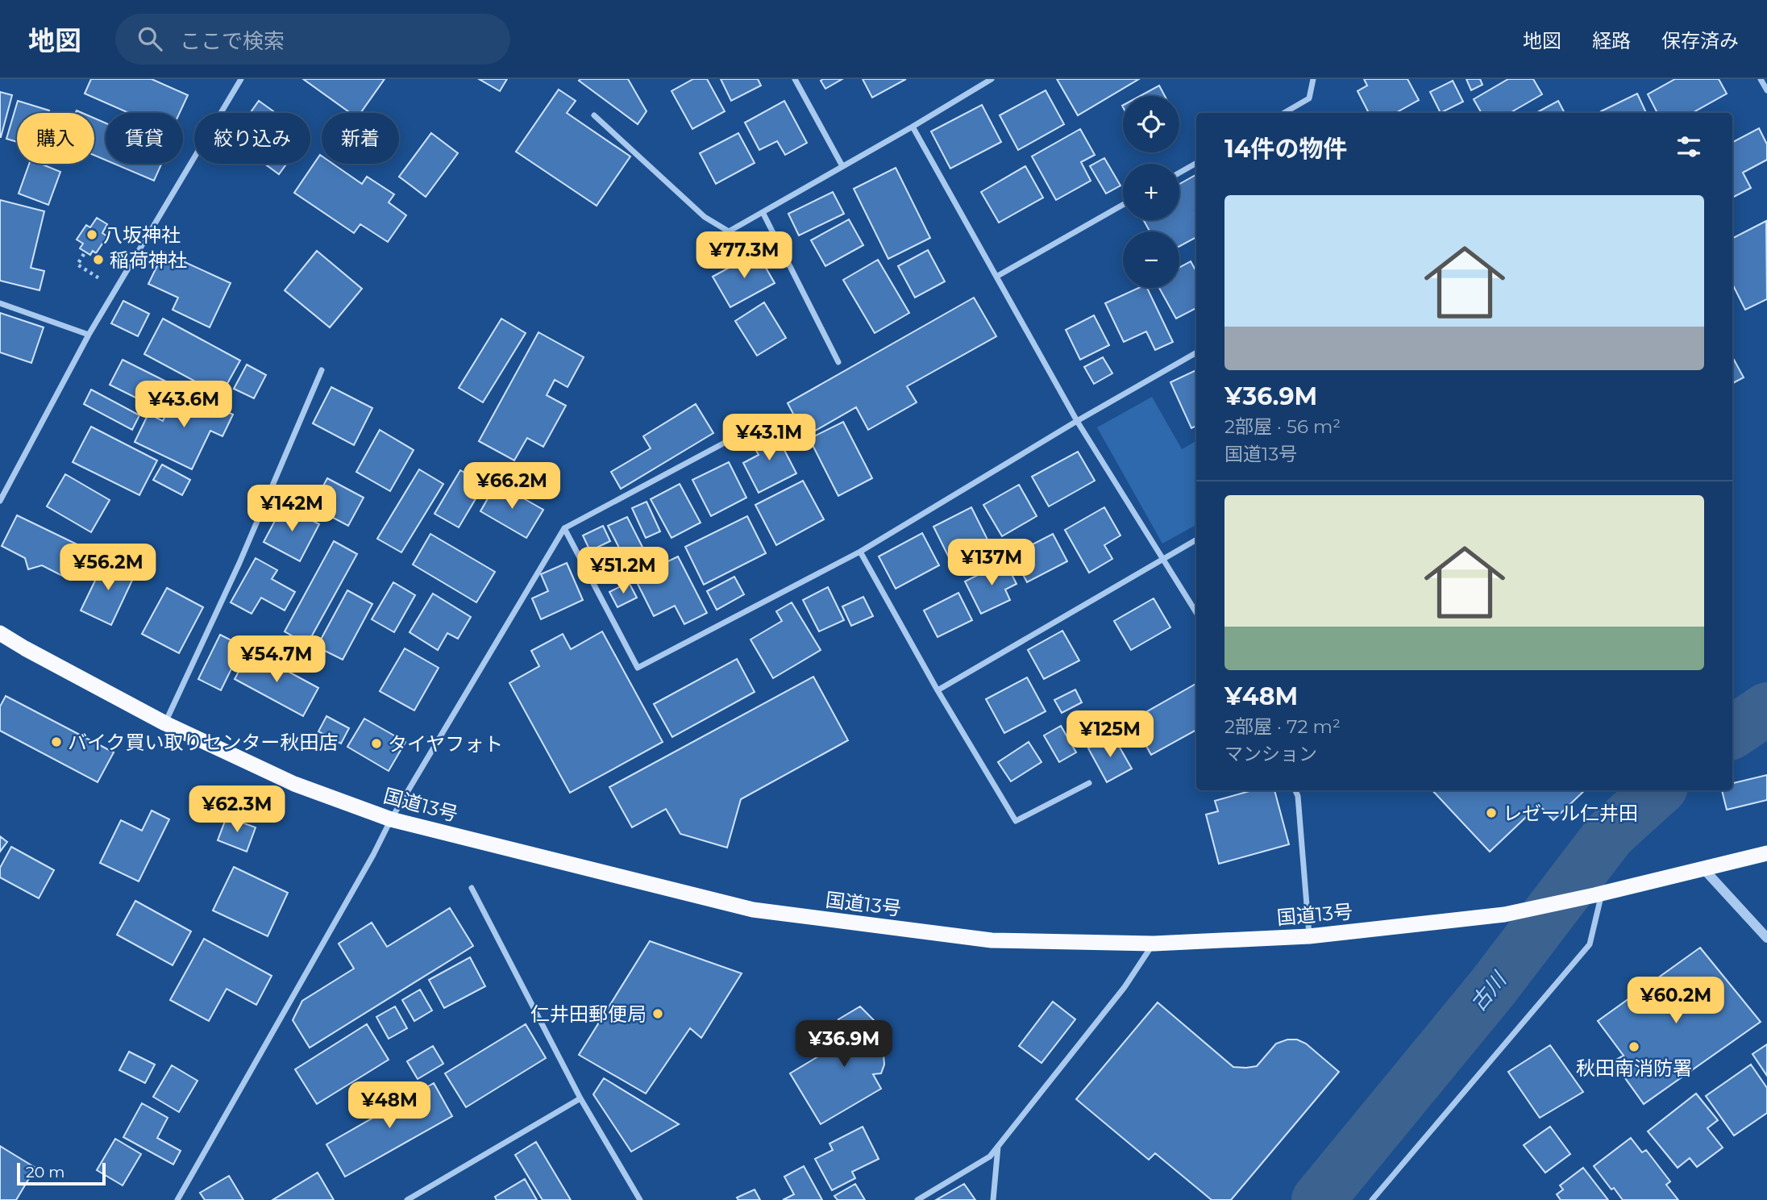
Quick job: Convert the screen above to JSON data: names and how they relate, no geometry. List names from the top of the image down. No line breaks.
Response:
{"streets":{"highway":["国道13号"]},"water":["古川"],"places":["八坂神社","稲荷神社","バイク買い取りセンター秋田店","タイヤフォト","レゼール仁井田","仁井田郵便局","秋田南消防署"],"scale_bar":"20 m","page":{"header":"地図","search":"ここで検索","nav":["地図","経路","保存済み"],"map_buttons":["+","−"],"chip":["購入","賃貸","絞り込み","新着"],"heading":"14件の物件","list":[{"name":"¥36.9M","note":"2部屋 · 56 m² · 国道13号"},{"name":"¥48M","note":"2部屋 · 72 m² · マンション"}],"price":["¥77.3M","¥43.6M","¥43.1M","¥66.2M","¥142M","¥137M","¥56.2M","¥51.2M","¥54.7M","¥125M","¥62.3M","¥60.2M","¥36.9M","¥48M"],"scale":"20 m"}}
